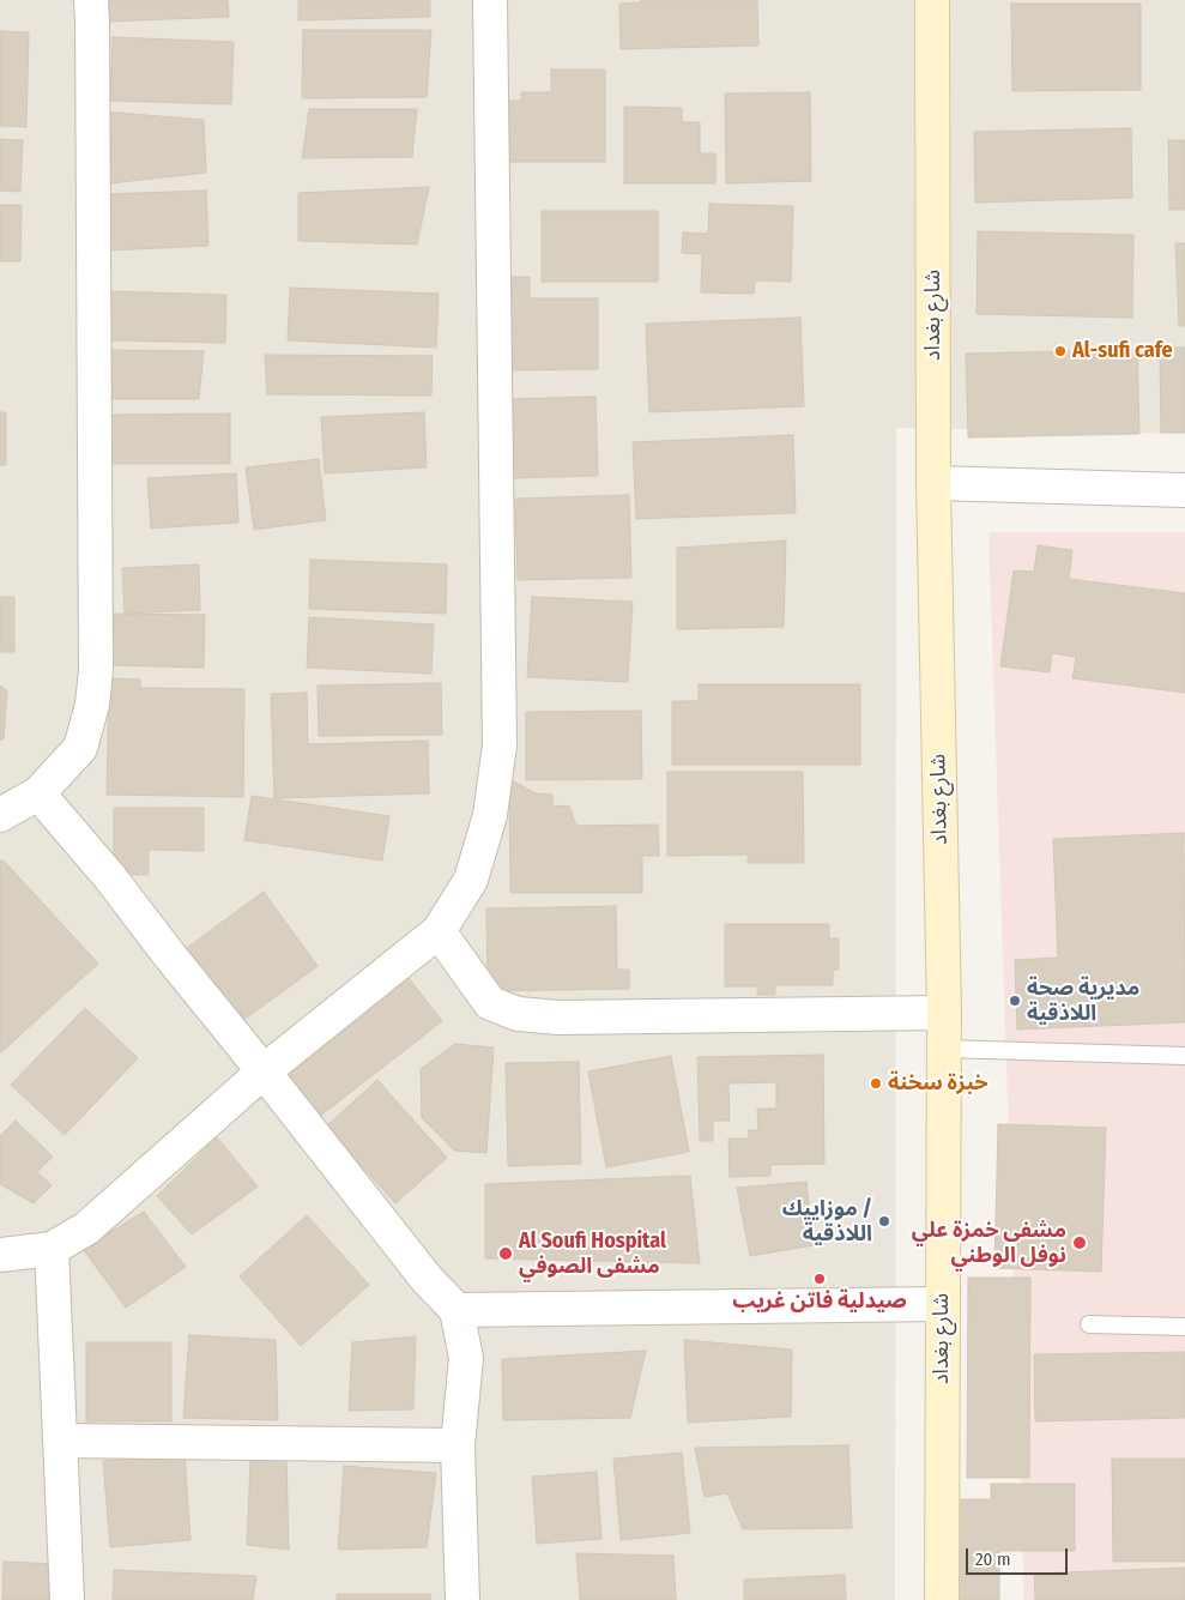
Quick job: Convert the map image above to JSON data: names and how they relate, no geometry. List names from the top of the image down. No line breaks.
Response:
{"streets":{"main road":["شارع بغداد"]},"places":["Al-sufi cafe","مديرية صحة اللاذقية","خبزة سخنة","موزاييك / اللاذقية","مشفى خمزة علي نوفل الوطني","Al Soufi Hospital مشفى الصوفي","صيدلية فاتن غريب"],"scale_bar":"20 m"}
